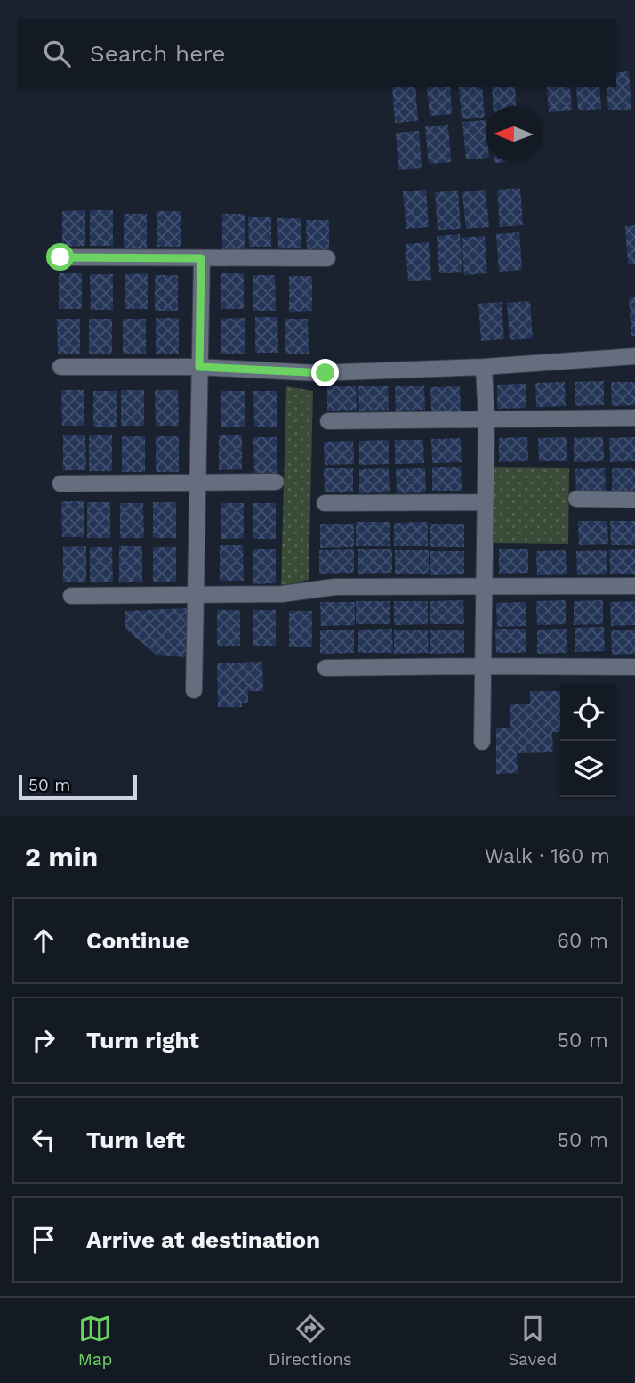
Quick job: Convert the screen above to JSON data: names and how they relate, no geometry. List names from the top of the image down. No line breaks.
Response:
{"scale_bar":"50 m","north":"left","page":{"search":"Search here","scale":"50 m","heading":["2 min","Walk · 160 m"],"list":[["Continue","60 m"],["Turn right","50 m"],["Turn left","50 m"],"Arrive at destination"],"nav":["Map","Directions","Saved"]}}
